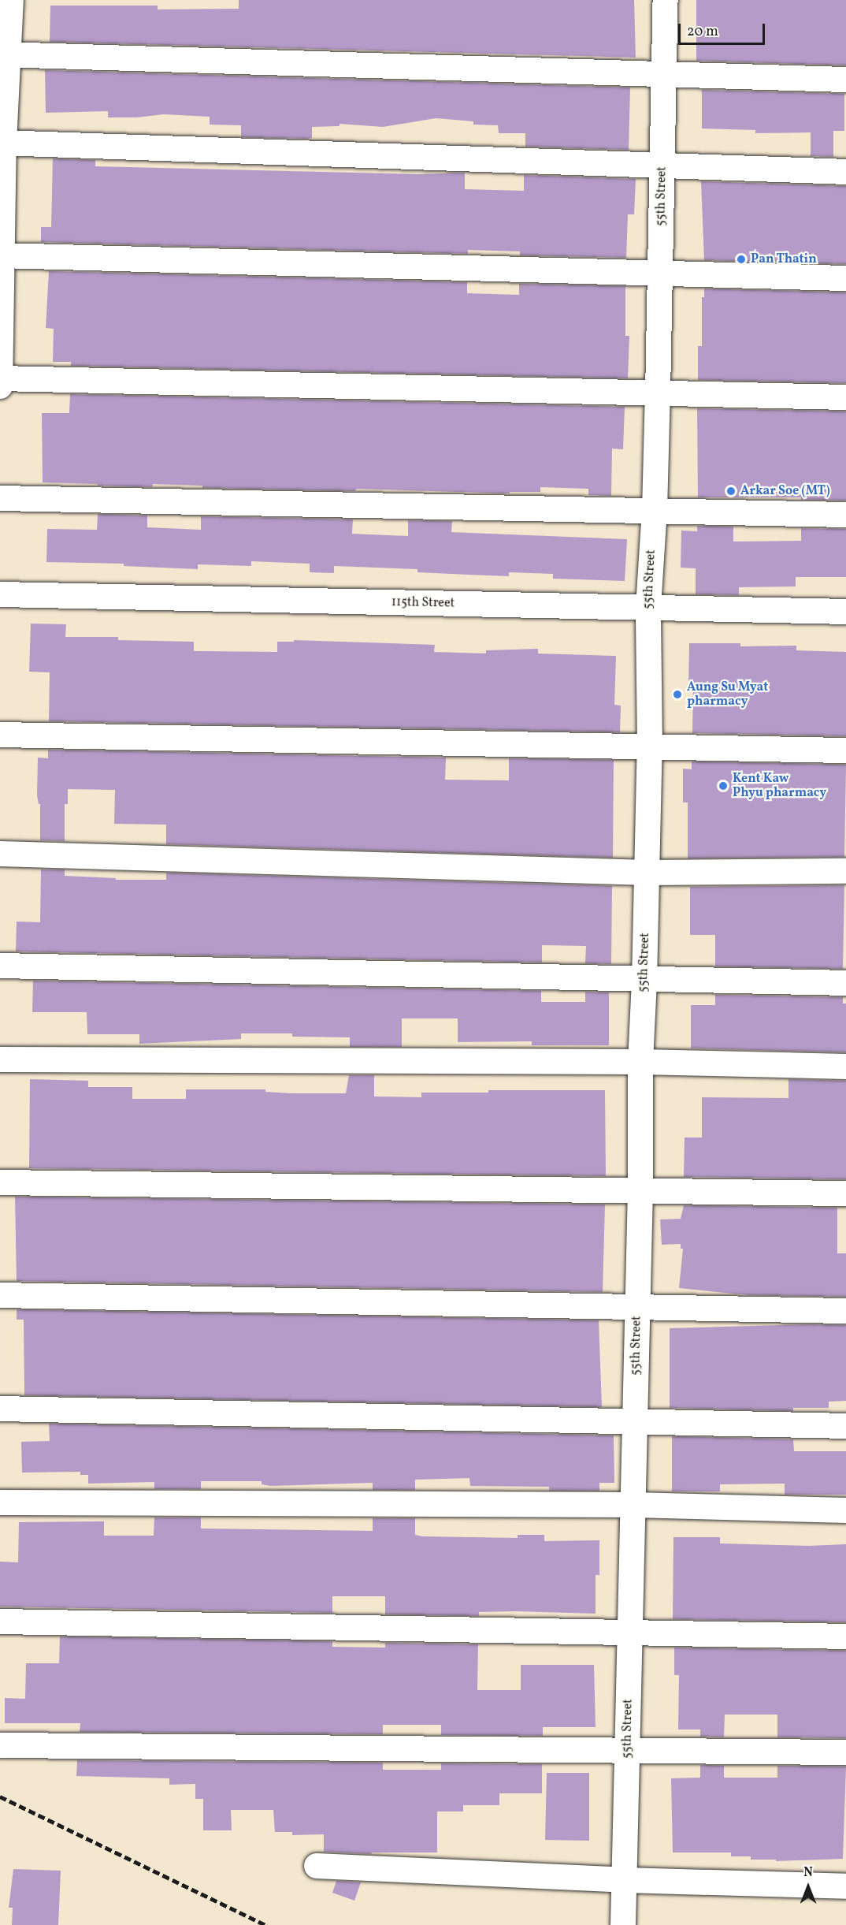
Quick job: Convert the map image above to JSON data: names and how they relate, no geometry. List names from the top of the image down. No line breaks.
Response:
{"streets":{"street":["55th Street","115th Street"]},"crossings":[["55th Street","115th Street"]],"places":["Pan Thatin","Arkar Soe (MT)","Aung Su Myat pharmacy","Kent Kaw Phyu pharmacy"],"scale_bar":"20 m","north":"top"}
